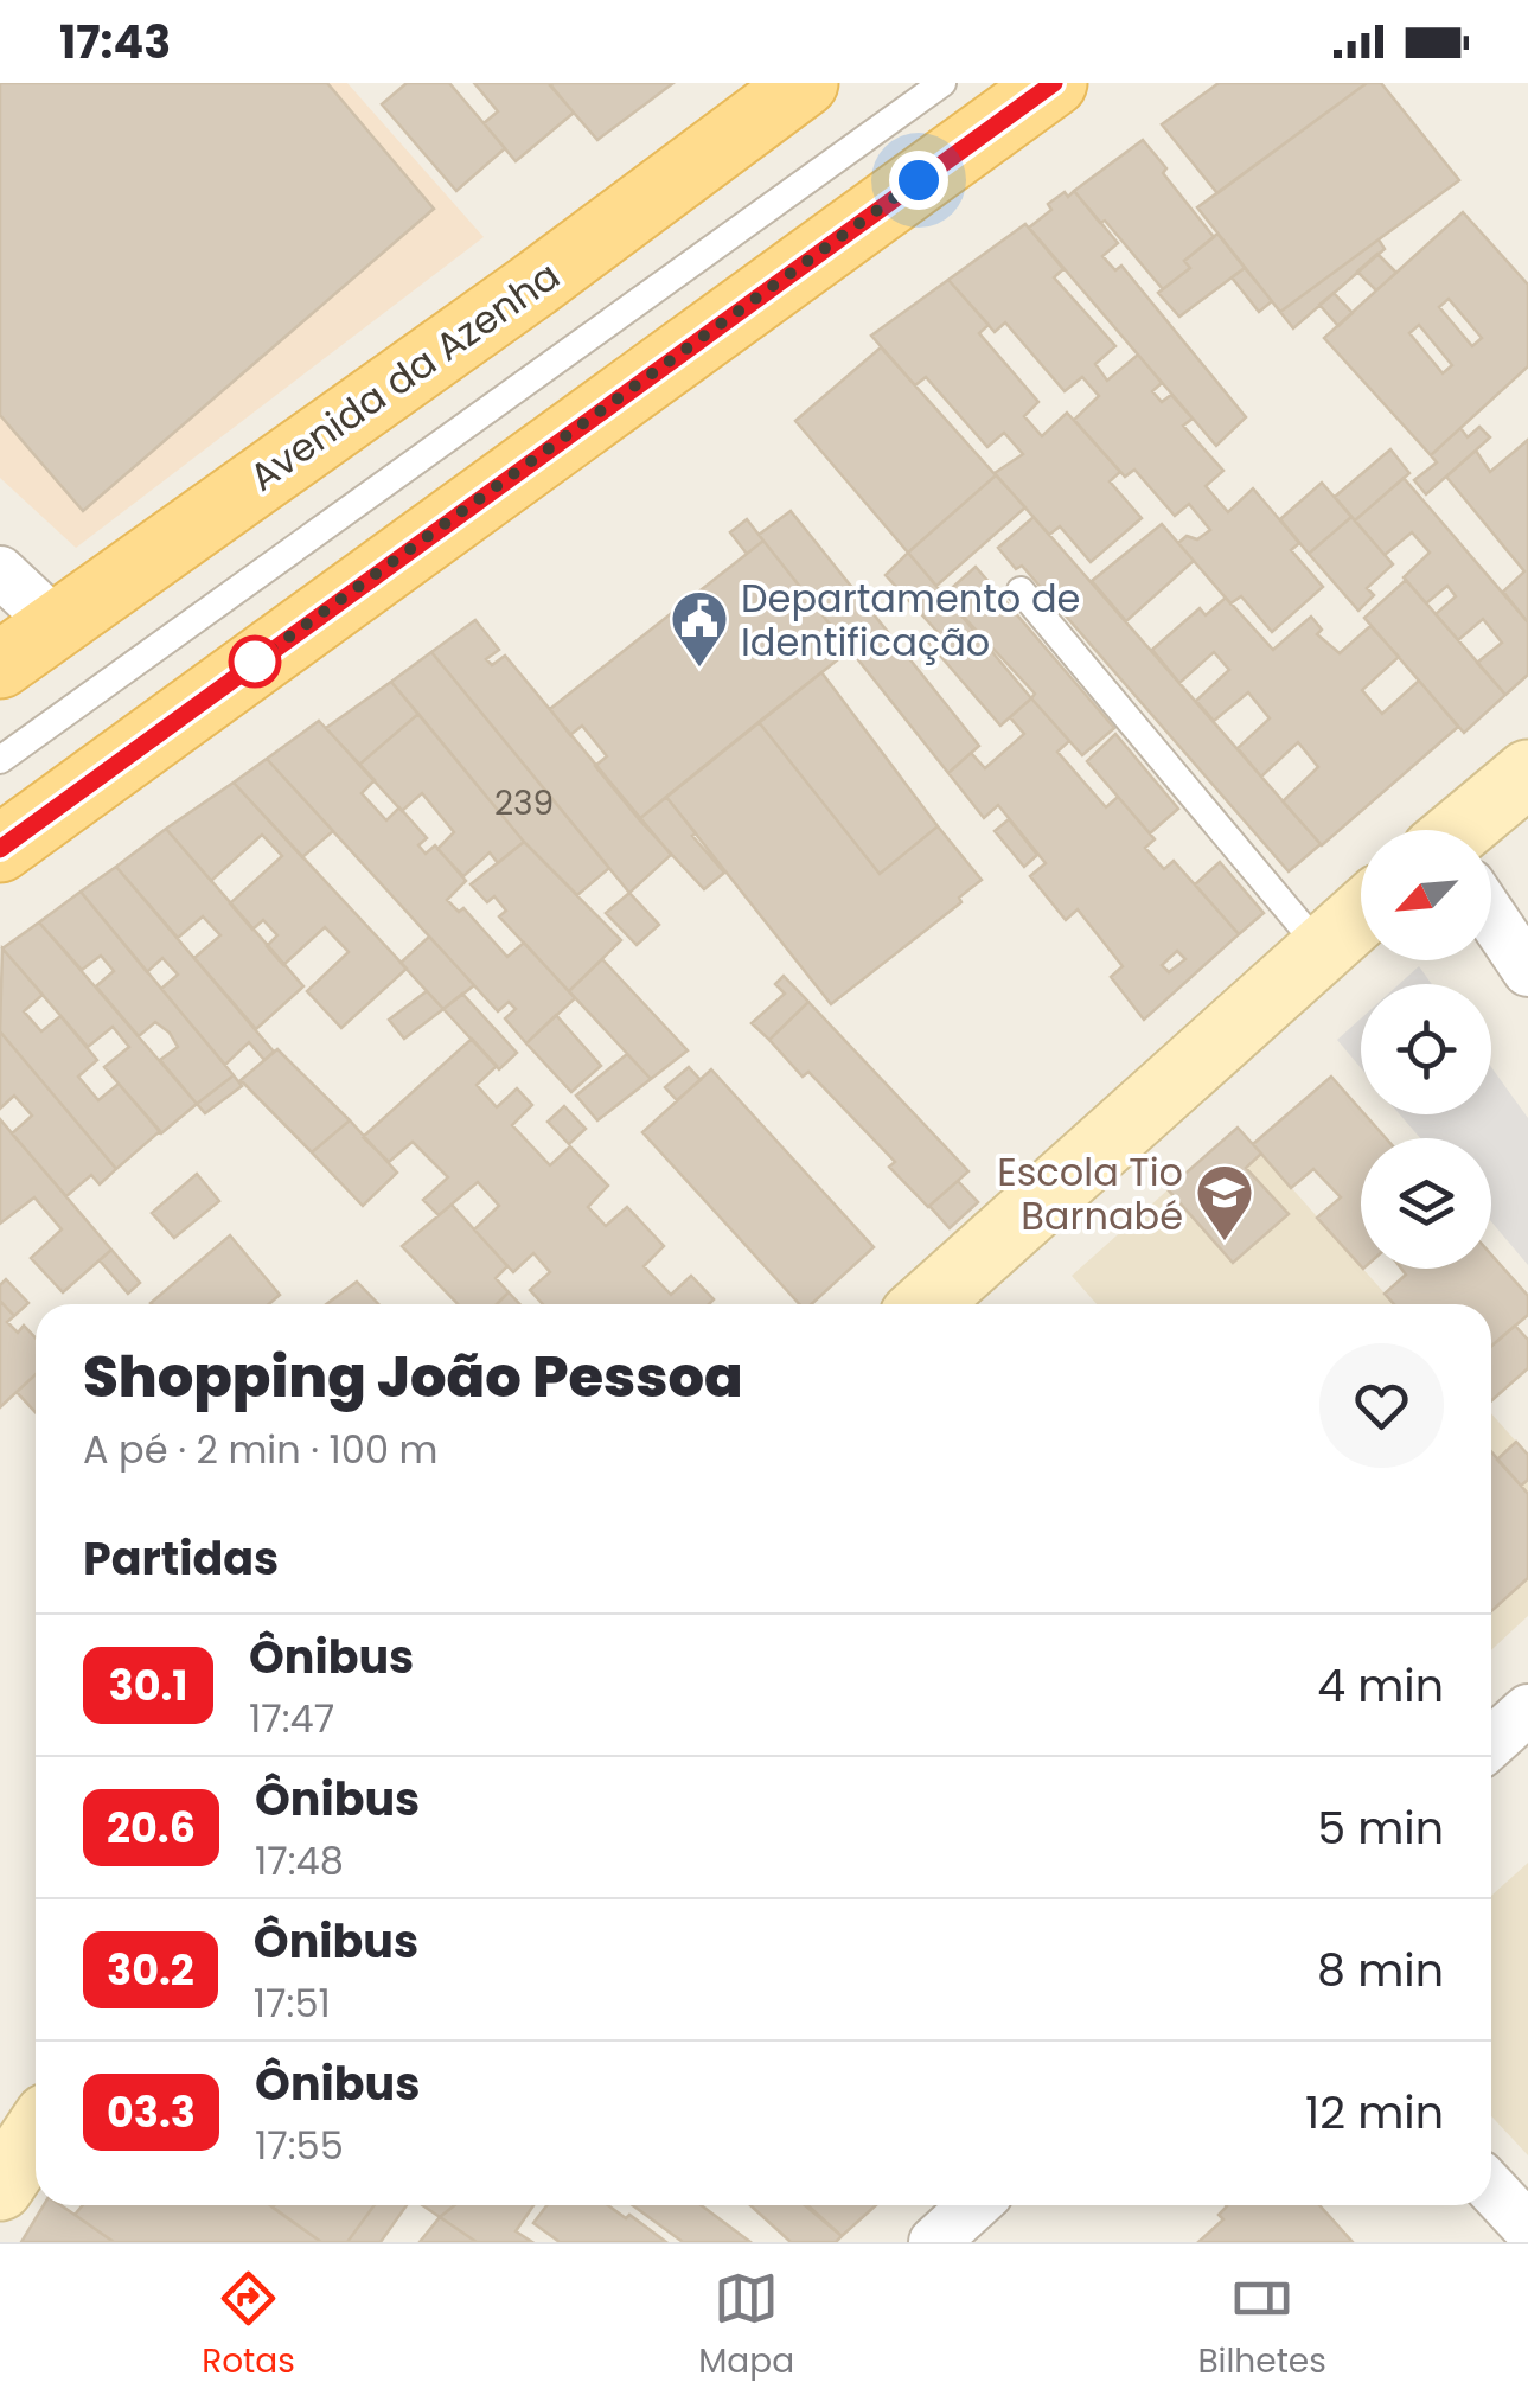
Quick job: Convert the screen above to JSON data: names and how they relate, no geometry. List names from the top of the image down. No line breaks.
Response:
{"streets":{"main road":["Avenida da Azenha"]},"places":{"public building":["Departamento de Identificação"],"school or university":["Escola Tio Barnabé"]},"lines":["bus line 30.1"],"house_numbers":["239"],"north":"bottom left","page":{"status":"17:43","heading":[["Shopping João Pessoa","A pé · 2 min · 100 m"],"Partidas"],"list":[{"mark":"30.1","name":"Ônibus","note":"17:47","value":"4 min"},{"mark":"20.6","name":"Ônibus","note":"17:48","value":"5 min"},{"mark":"30.2","name":"Ônibus","note":"17:51","value":"8 min"},{"mark":"03.3","name":"Ônibus","note":"17:55","value":"12 min"}],"tabs":["Rotas","Mapa","Bilhetes"]}}
